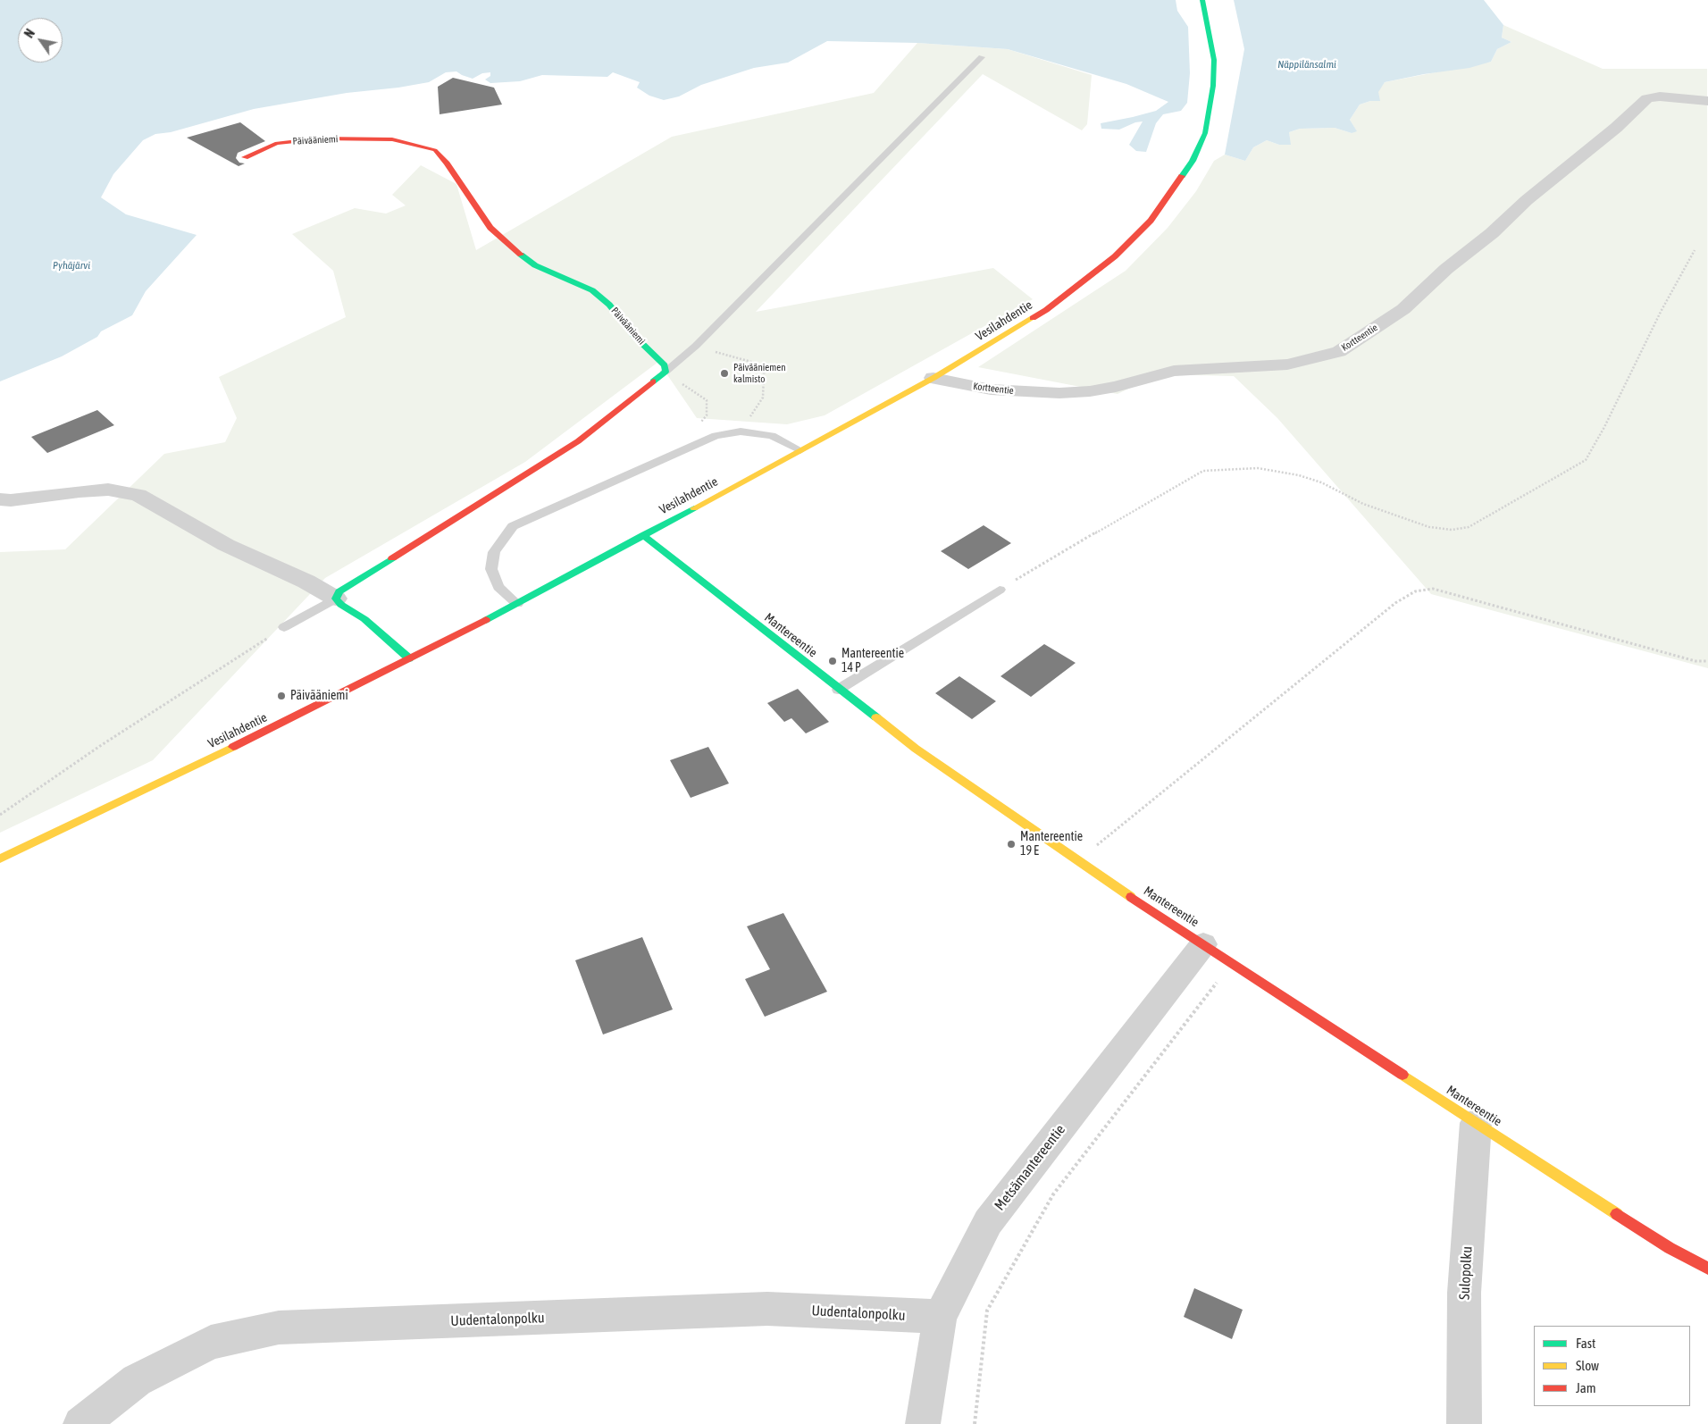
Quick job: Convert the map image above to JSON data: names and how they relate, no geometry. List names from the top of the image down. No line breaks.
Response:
{"streets":{"street":["Päivääniemi","Vesilahdentie","Kortteentie","Mantereentie","Metsämantereentie","Sulopolku","Uudentalonpolku"]},"crossings":[["Vesilahdentie","Kortteentie"],["Vesilahdentie","Mantereentie"],["Mantereentie","Metsämantereentie"],["Mantereentie","Sulopolku"],["Metsämantereentie","Uudentalonpolku"]],"water":["Näppilänsalmi","Pyhäjärvi"],"places":["Päivääniemen kalmisto","Mantereentie 14 P","Päivääniemi","Mantereentie 19 E"],"legend":["Fast","Slow","Jam"],"north":"top left"}
